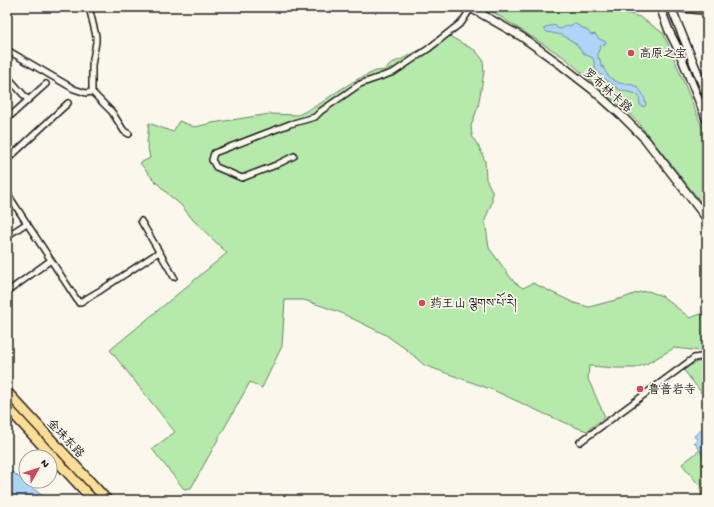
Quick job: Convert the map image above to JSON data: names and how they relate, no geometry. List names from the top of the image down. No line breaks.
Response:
{"streets":{"highway":["金珠东路"],"main road":["罗布林卡路"]},"places":["高原之宝","药王山 ལྕགས་པོ་རི།","鲁普岩寺"],"north":"top right"}
